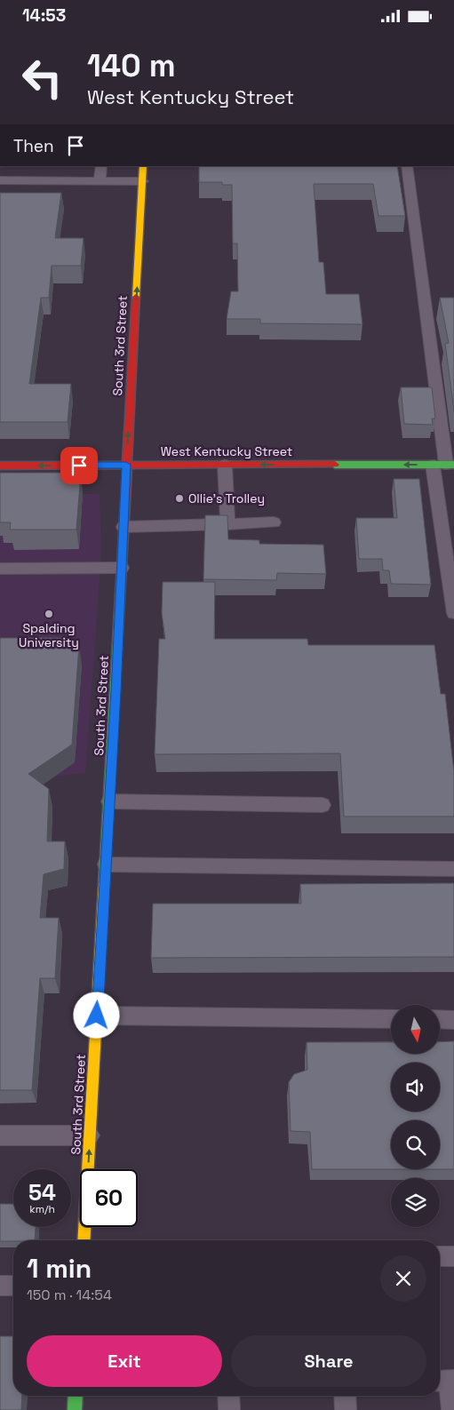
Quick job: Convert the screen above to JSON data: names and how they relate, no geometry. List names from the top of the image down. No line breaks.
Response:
{"streets":{"main road":["South 3rd Street","West Kentucky Street"]},"crossings":[["South 3rd Street","West Kentucky Street"]],"one_way":["South 3rd Street","West Kentucky Street"],"places":["Ollie's Trolley","Spalding University"],"north":"bottom","page":{"status":"14:53","turn":["140 m","West Kentucky Street"],"then":"Then","speed":"54 km/h","limit":"60","heading":["1 min","150 m · 14:54"],"buttons":["Exit","Share"]}}
